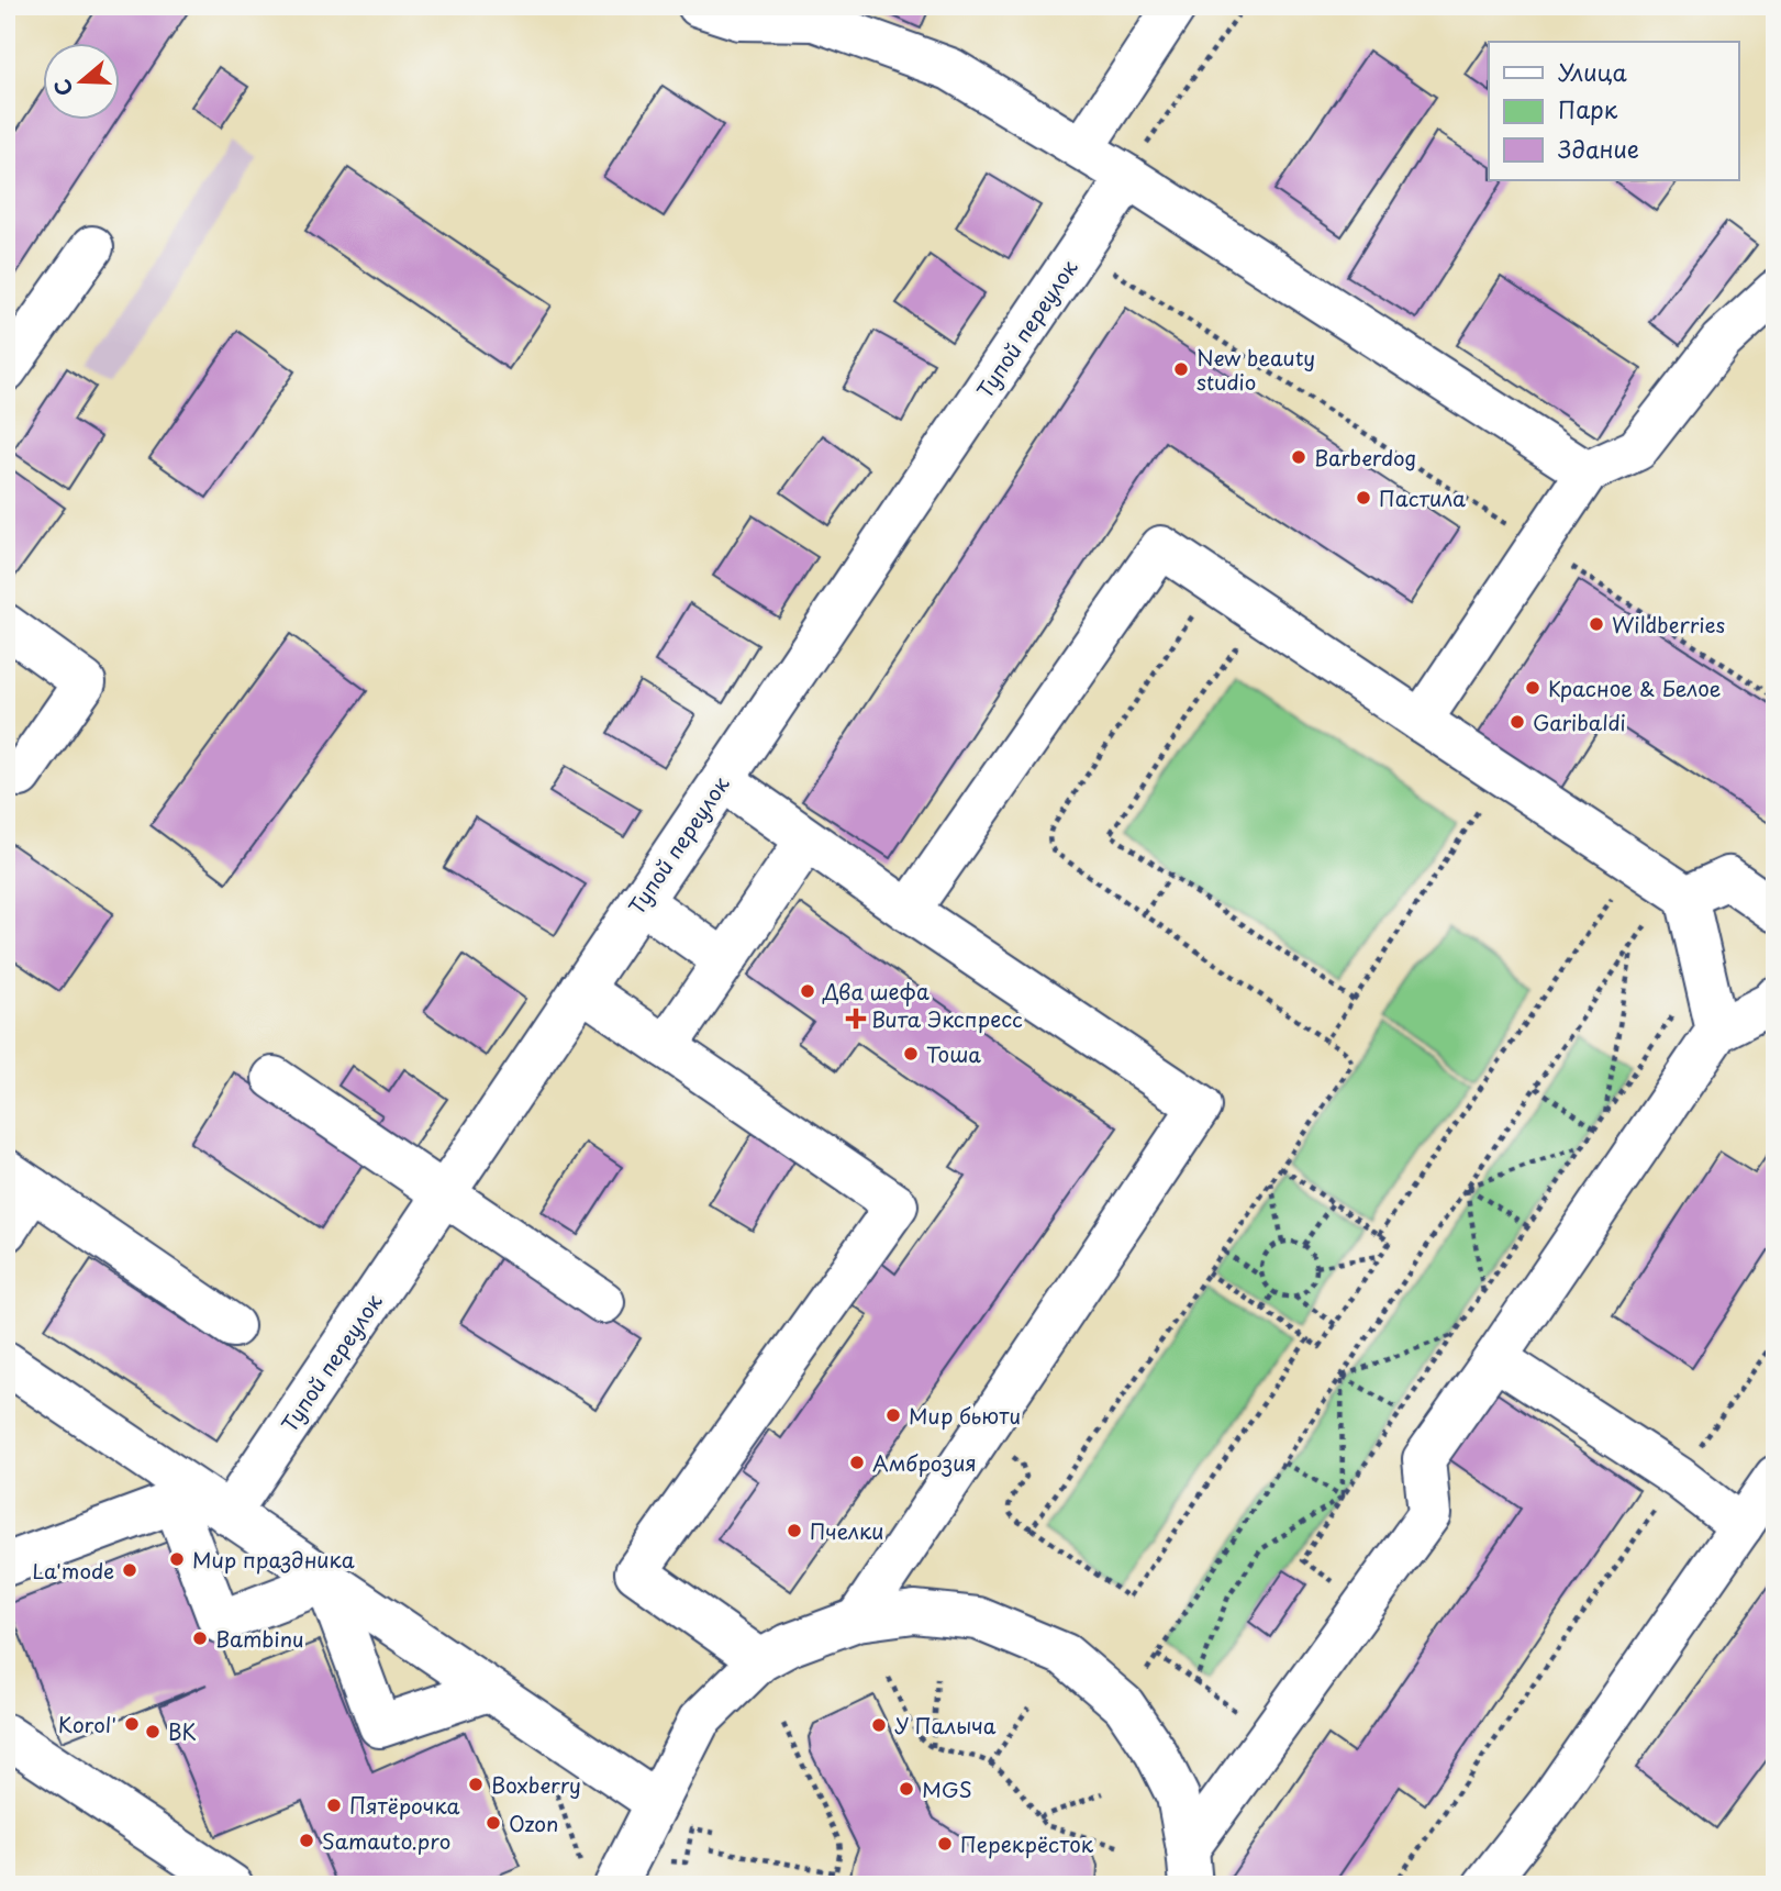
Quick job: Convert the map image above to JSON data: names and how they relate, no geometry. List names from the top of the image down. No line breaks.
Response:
{"streets":{"street":["Тупой переулок"]},"places":{"other":["New beauty studio","Barberdog","Пастила","Wildberries","Красное & Белое","Garibaldi","Два шефа","Тоша","Мир бьюти","Амброзия","Пчелки","Мир праздника","La'mode","Bambinu","Korol'","У Палыча","ВК","Boxberry","MGS","Пятёрочка","Ozon","Samauto.pro","Перекрёсток"],"health":["Вита Экспресс"]},"legend":["Улица","Парк","Здание"],"north":"left"}
